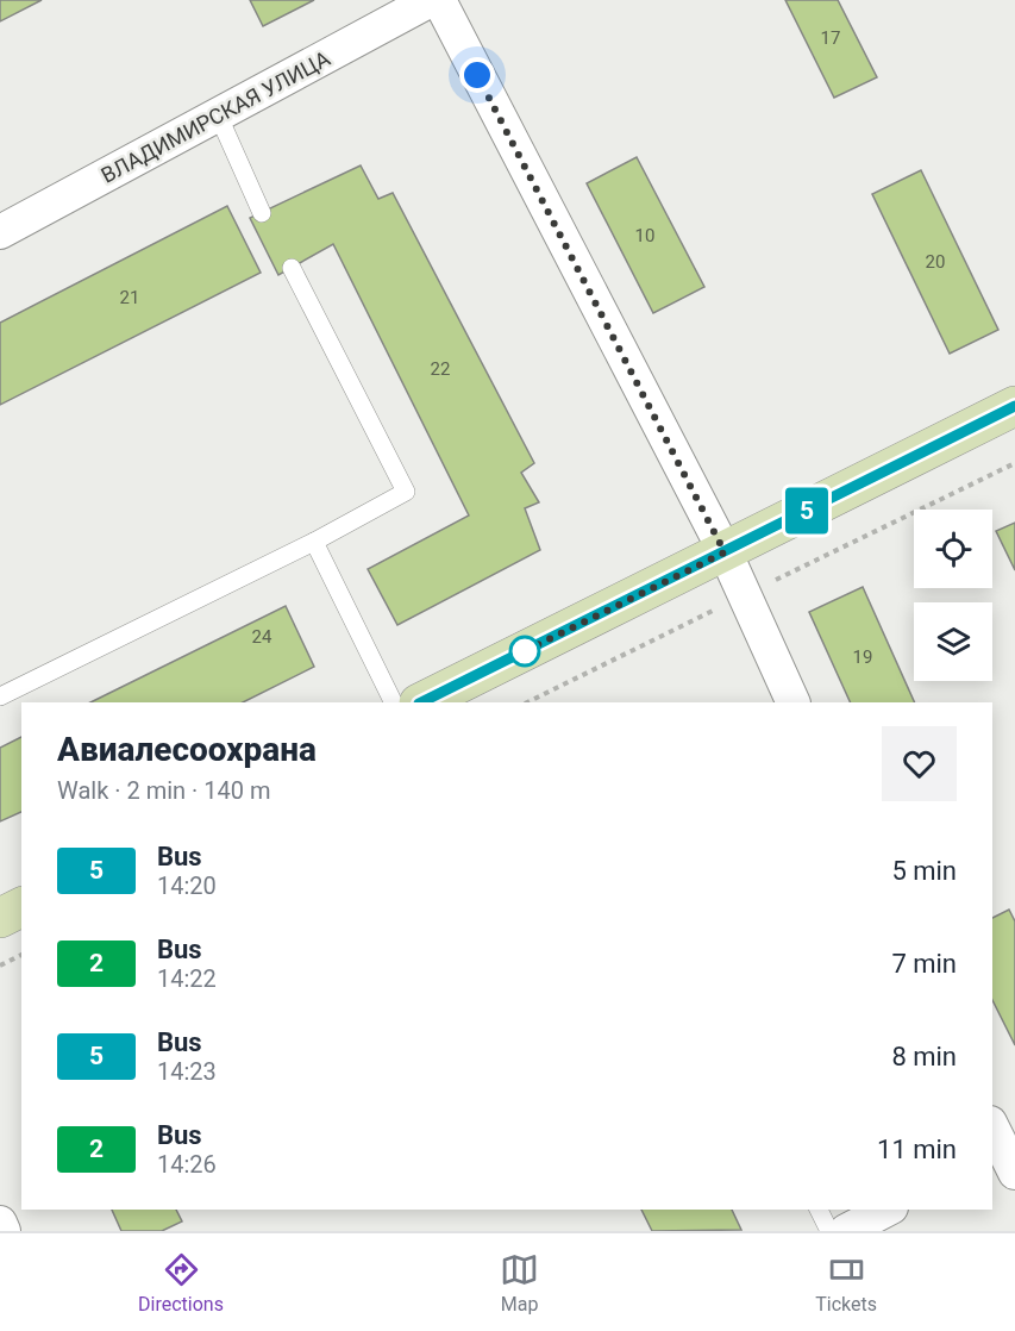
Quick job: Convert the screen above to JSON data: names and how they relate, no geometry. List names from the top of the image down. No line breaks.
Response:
{"streets":{"street":["ВЛАДИМИРСКАЯ УЛИЦА"]},"lines":["bus line 5"],"house_numbers":["17","10","20","21","22","24","19"],"page":{"on_map":"5","heading":["Авиалесоохрана","Walk · 2 min · 140 m"],"list":[{"mark":"5","name":"Bus","note":"14:20","value":"5 min"},{"mark":"2","name":"Bus","note":"14:22","value":"7 min"},{"mark":"5","name":"Bus","note":"14:23","value":"8 min"},{"mark":"2","name":"Bus","note":"14:26","value":"11 min"}],"tabs":["Directions","Map","Tickets"]}}
